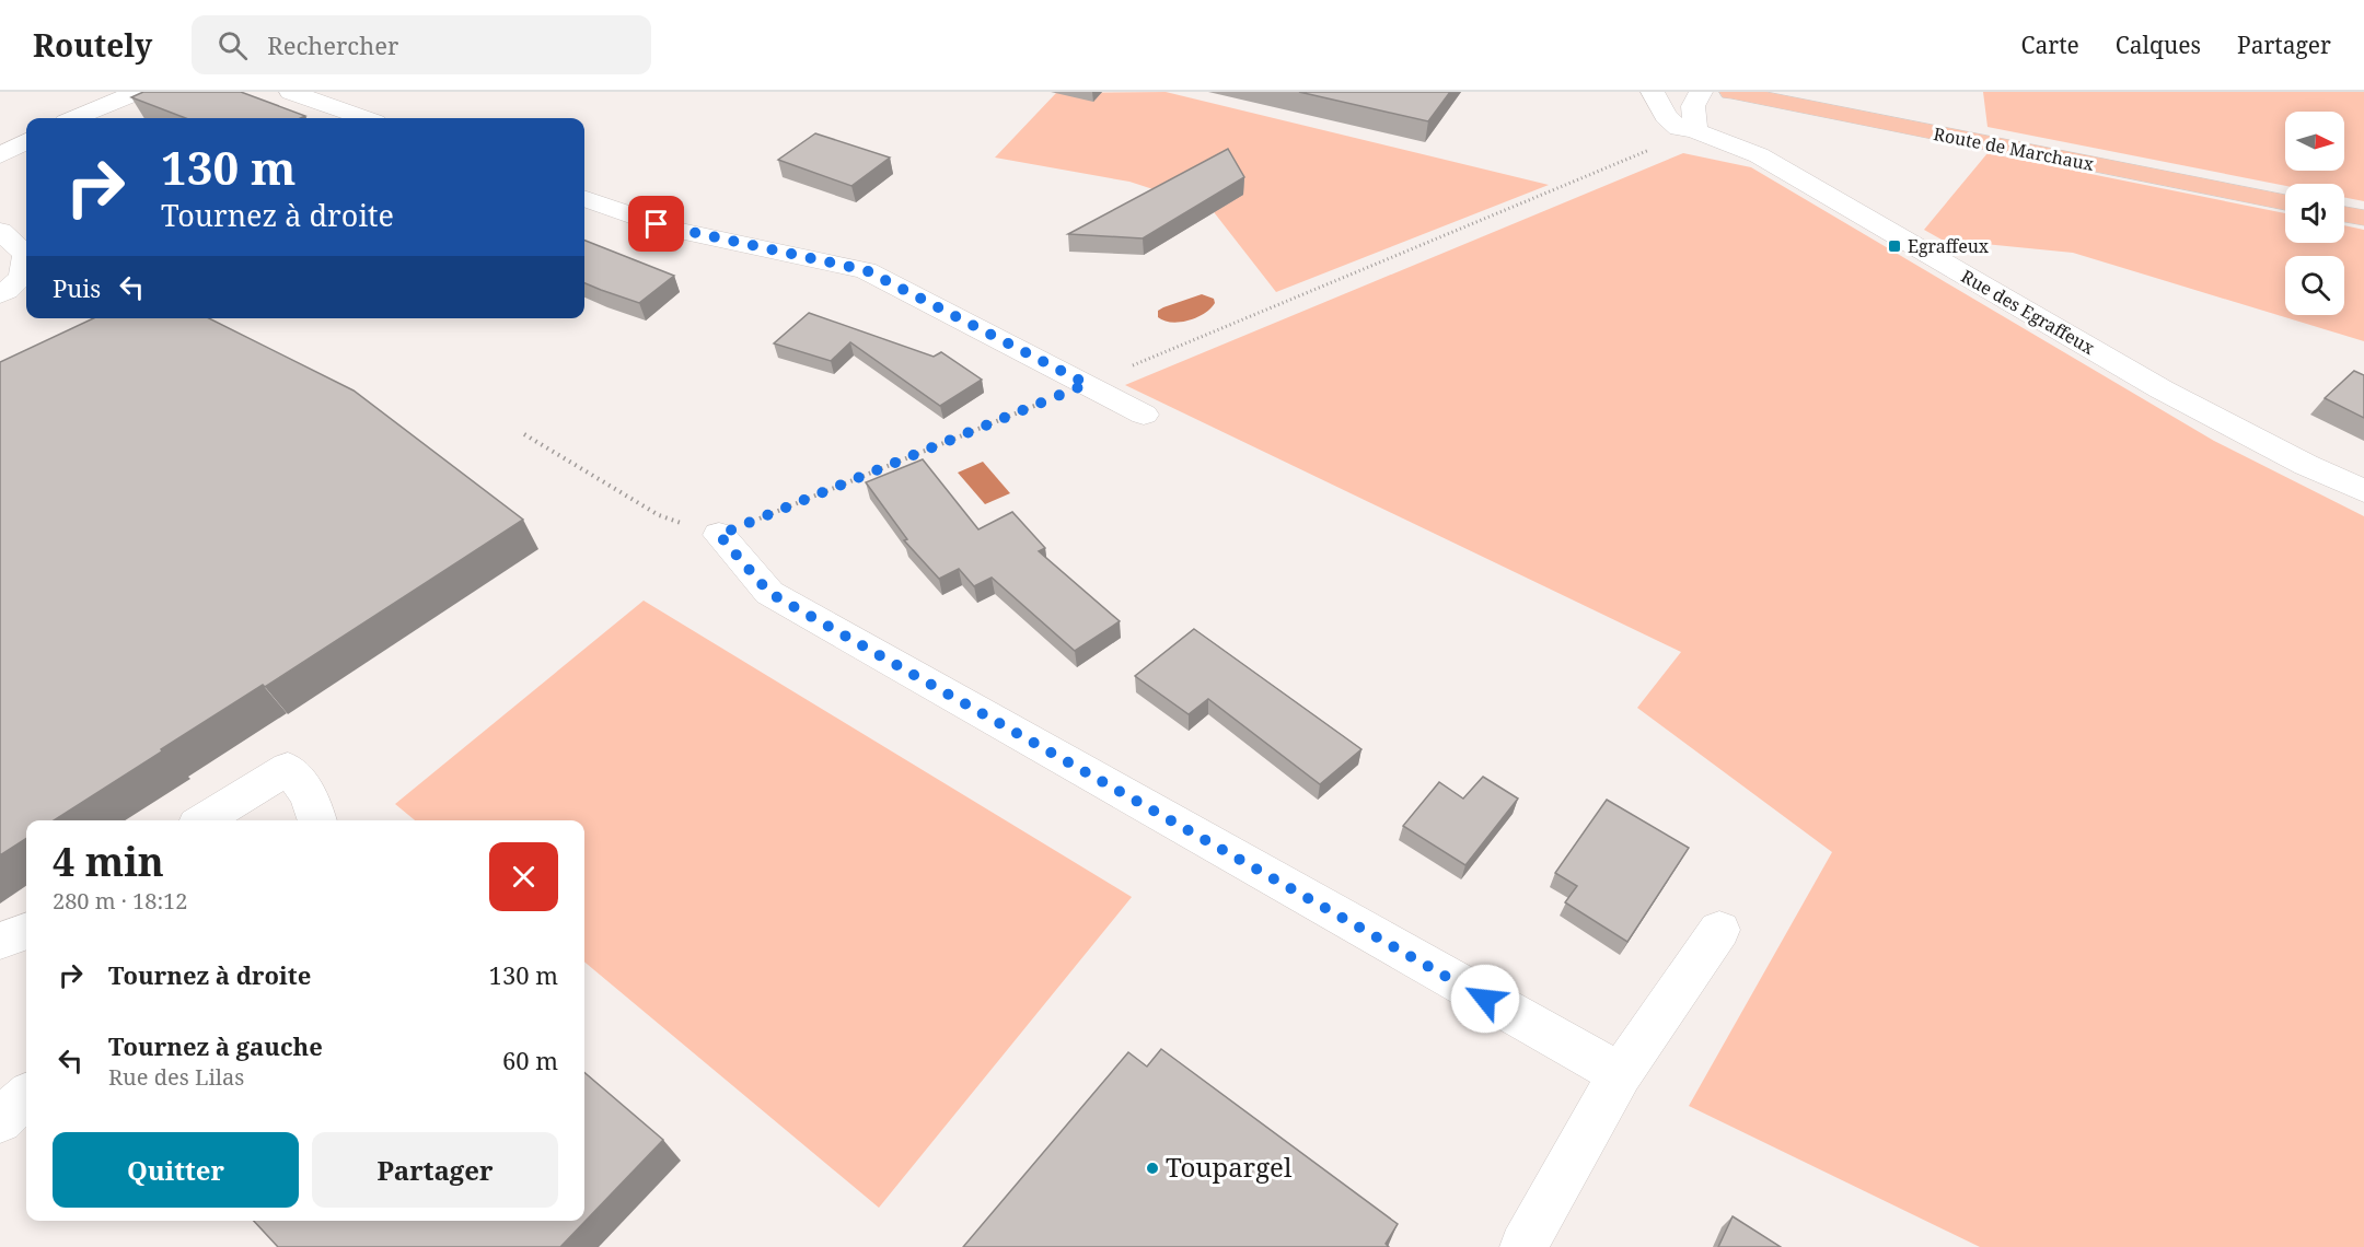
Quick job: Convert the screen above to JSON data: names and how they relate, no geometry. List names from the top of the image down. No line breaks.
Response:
{"streets":{"main road":["Route de Marchaux"],"street":["Rue des Egraffeux"]},"places":{"transit":["Egraffeux"],"other":["Toupargel"]},"north":"right","page":{"header":"Routely","search":"Rechercher","nav":["Carte","Calques","Partager"],"turn":["130 m","Tournez à droite"],"then":"Puis","heading":["4 min","280 m · 18:12"],"list":[{"name":"Tournez à droite","value":"130 m"},{"name":"Tournez à gauche","note":"Rue des Lilas","value":"60 m"}],"buttons":["Quitter","Partager"]}}
